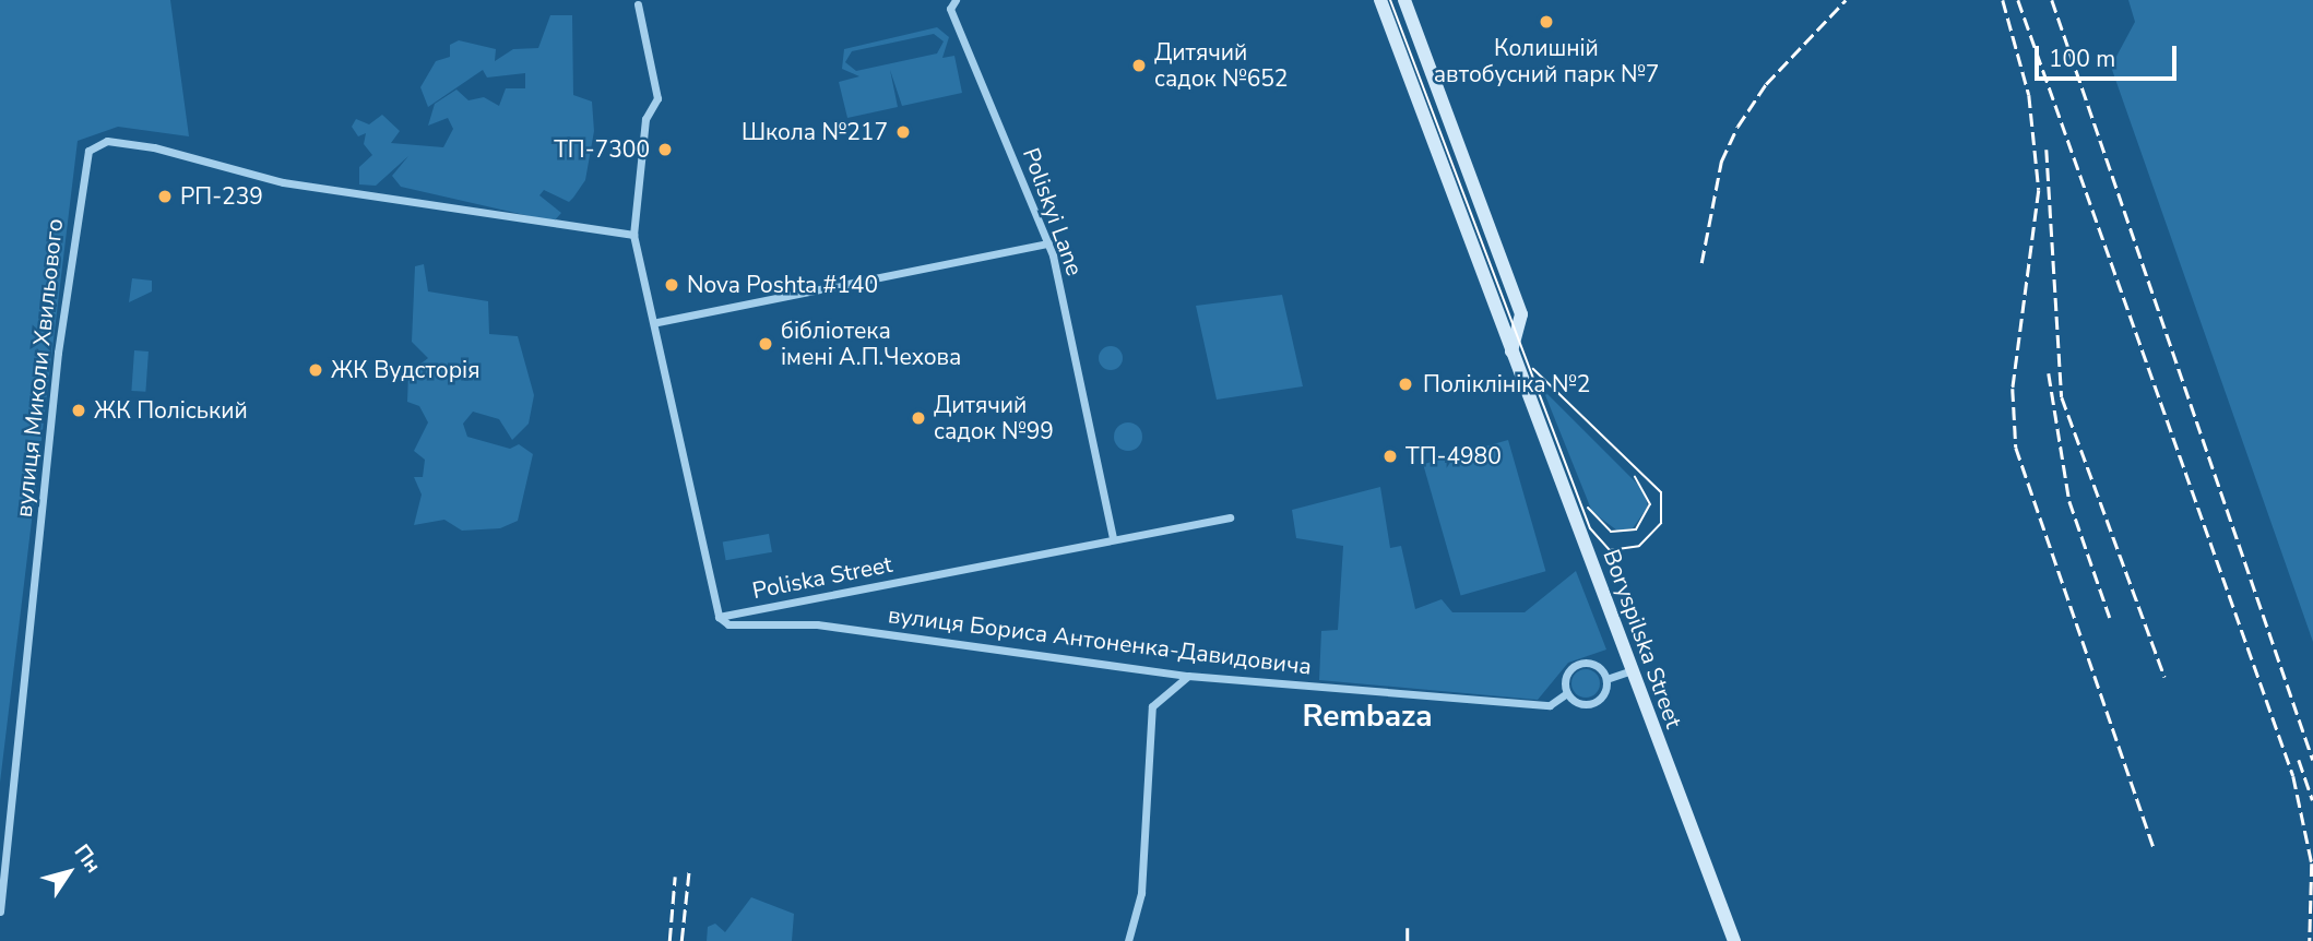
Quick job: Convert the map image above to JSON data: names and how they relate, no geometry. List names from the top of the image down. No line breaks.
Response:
{"streets":{"main road":["Boryspilska Street"],"street":["Poliskyi Lane","вулиця Миколи Хвильового","Poliska Street","вулиця Бориса Антоненка-Давидовича"]},"crossings":[["Poliskyi Lane","Poliska Street"],["Poliska Street","вулиця Бориса Антоненка-Давидовича"]],"districts":["Rembaza"],"places":["Колишній автобусний парк №7","Дитячий садок №652","Школа №217","ТП-7300","РП-239","Nova Poshta #140","бібліотека імені А.П.Чехова","ЖК Вудсторія","Поліклініка №2","ЖК Поліський","Дитячий садок №99","ТП-4980"],"scale_bar":"100 m","north":"top right"}
